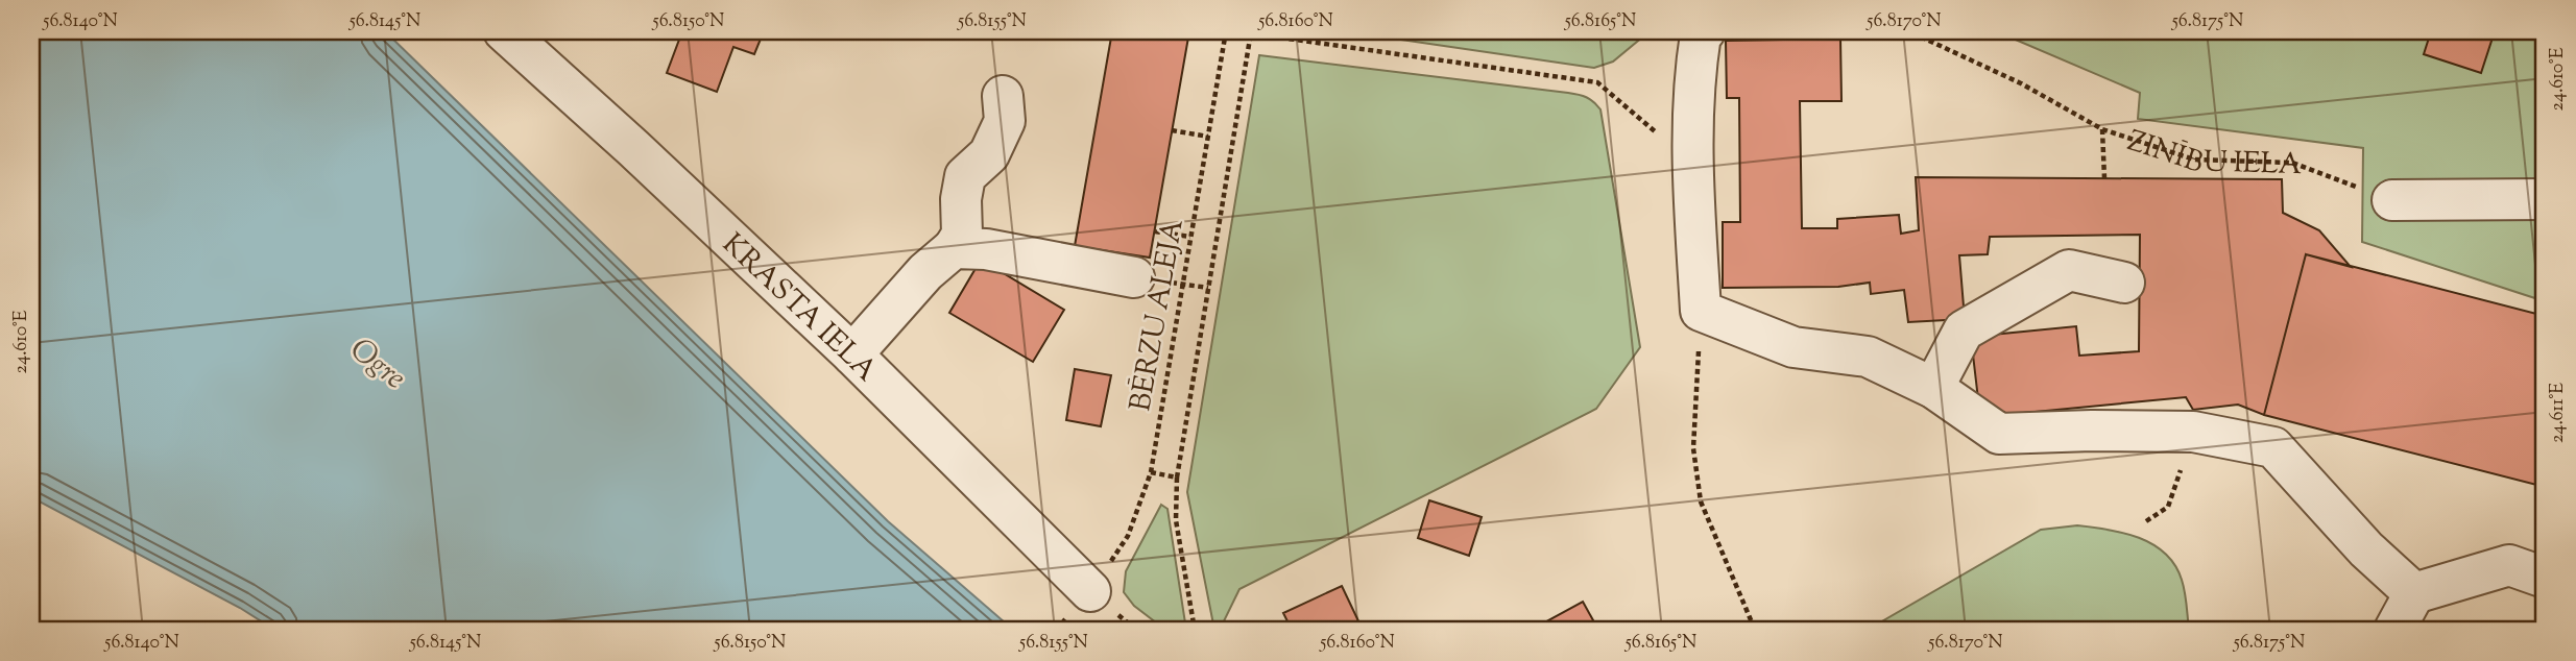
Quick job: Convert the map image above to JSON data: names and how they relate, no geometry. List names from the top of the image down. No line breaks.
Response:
{"streets":{"street":["KRASTA IELA"],"path":["ZINĪBU IELA","BĒRZU ALEJA"]},"crossings":[["KRASTA IELA","BĒRZU ALEJA"]],"water":["Ogre"],"coordinates":["56.8140°N","56.8145°N","56.8150°N","56.8155°N","56.8160°N","56.8165°N","56.8170°N","56.8175°N","24.610°E","24.611°E"]}
